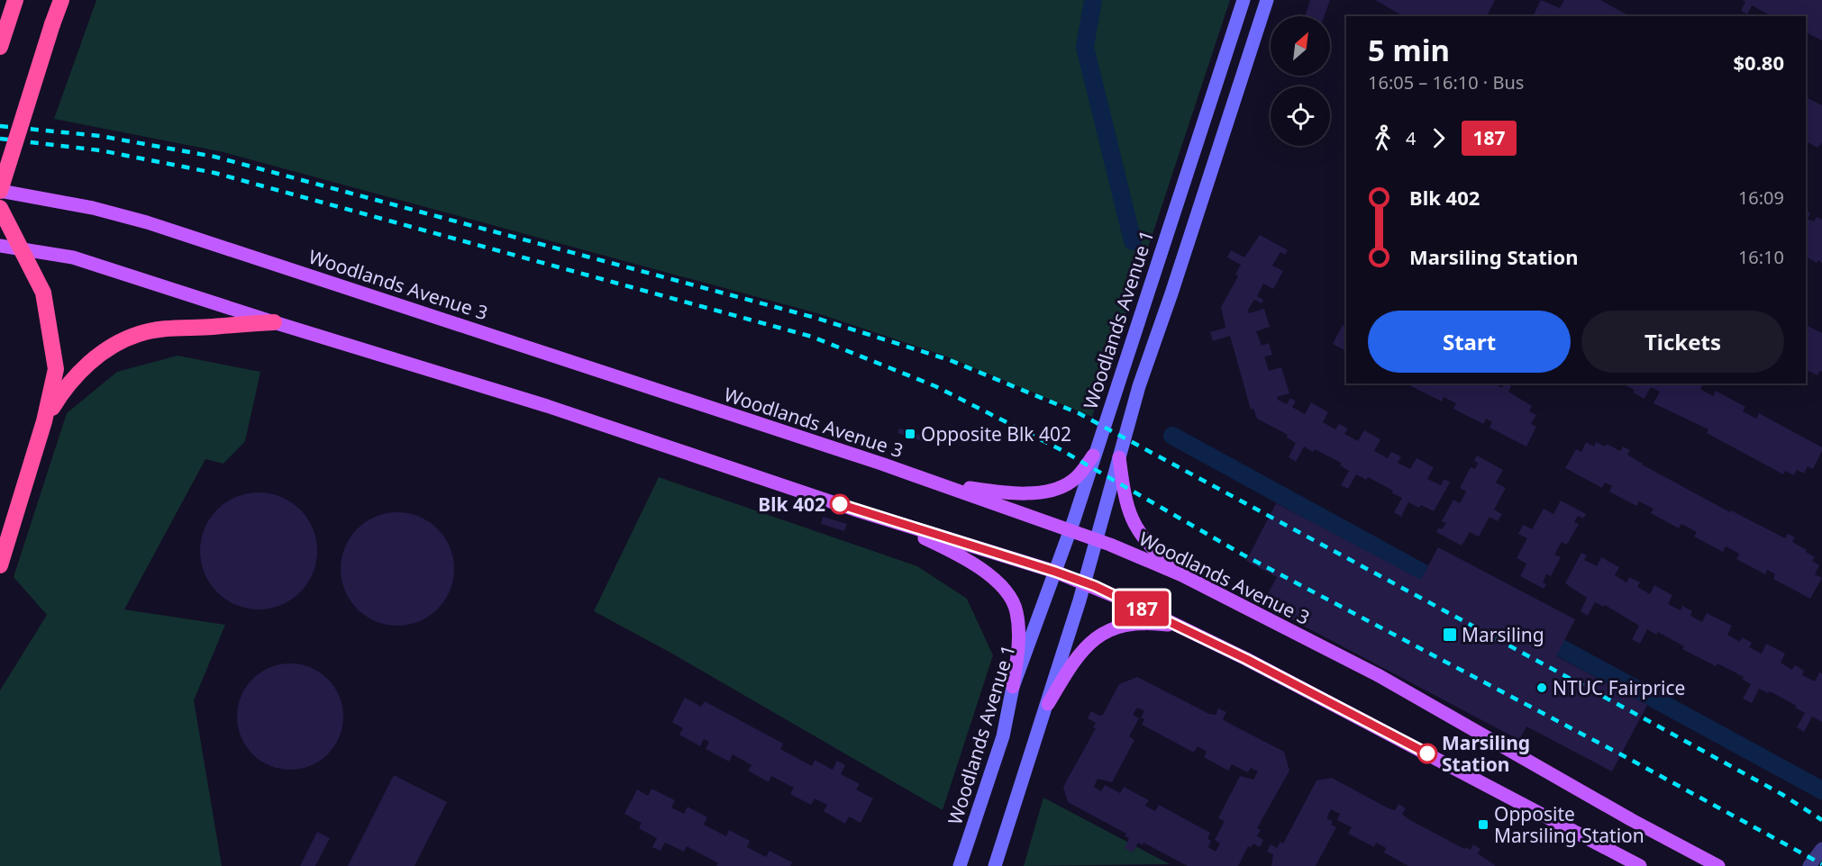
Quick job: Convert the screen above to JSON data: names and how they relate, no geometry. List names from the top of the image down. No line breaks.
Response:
{"streets":{"main road":["Woodlands Avenue 3","Woodlands Avenue 1"]},"crossings":[["Woodlands Avenue 3","Woodlands Avenue 1"]],"places":{"transit":["Opposite Blk 402","Marsiling","Opposite Marsiling Station"],"other":["Blk 402","NTUC Fairprice","Marsiling Station"]},"lines":["bus line 187"],"north":"top right","page":{"on_map":"187","heading":["5 min","16:05 – 16:10 · Bus","$0.80"],"legs":["4","187"],"list":[{"name":"Blk 402","value":"16:09"},{"name":"Marsiling Station","value":"16:10"}],"buttons":["Start","Tickets"]}}
